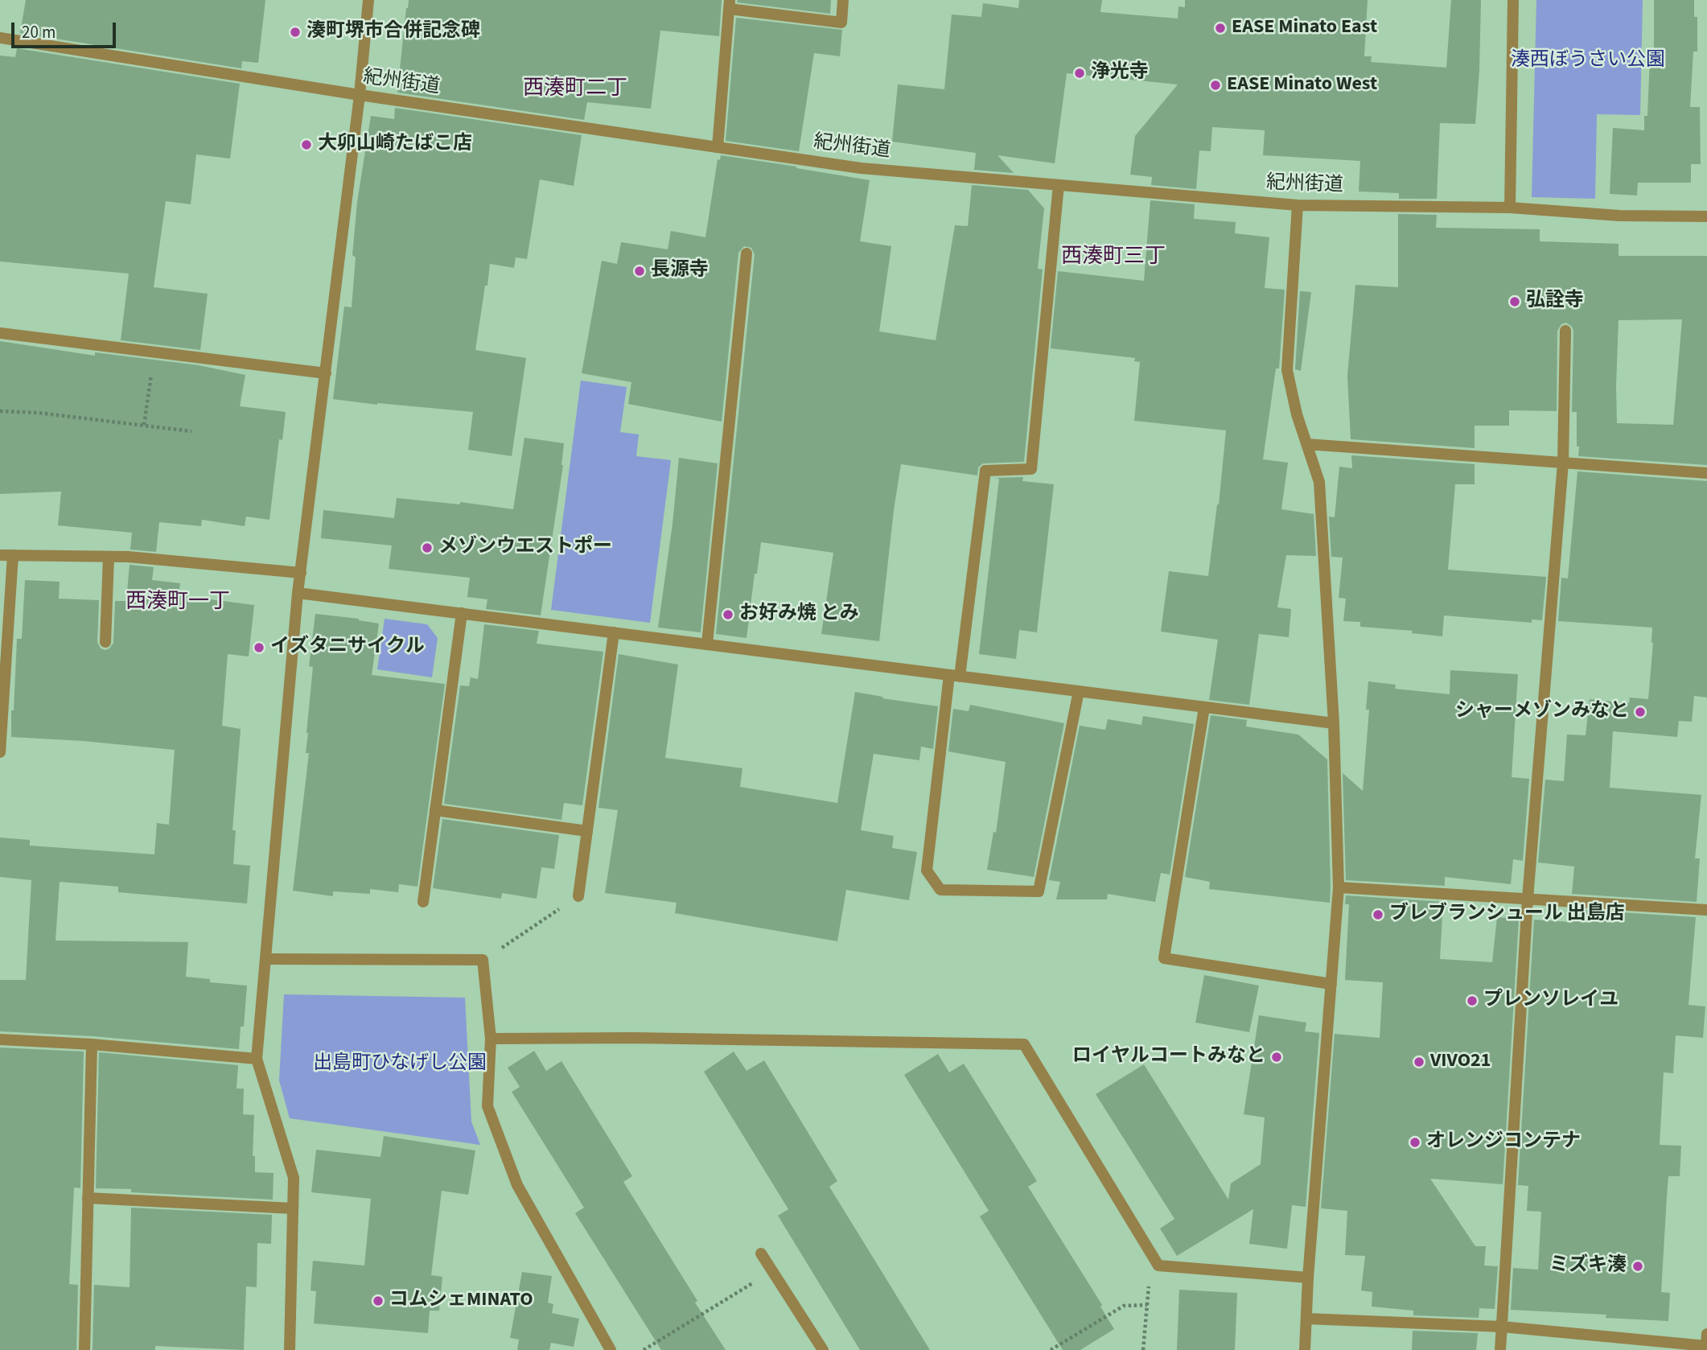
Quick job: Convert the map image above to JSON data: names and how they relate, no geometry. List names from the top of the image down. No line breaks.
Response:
{"streets":{"street":["紀州街道"]},"districts":["西湊町二丁","西湊町三丁","西湊町一丁"],"parks":["湊西ぼうさい公園","出島町ひなげし公園"],"places":["EASE Minato East","湊町堺市合併記念碑","浄光寺","EASE Minato West","大卯山崎たばこ店","長源寺","弘詮寺","メゾンウエストポー","お好み焼 とみ","イズタニサイクル","シャーメゾンみなと","ブレブランシュール 出島店","プレンソレイユ","ロイヤルコートみなと","VIVO21","オレンジコンテナ","ミズキ湊","コムシェMINATO"],"scale_bar":"20 m"}
